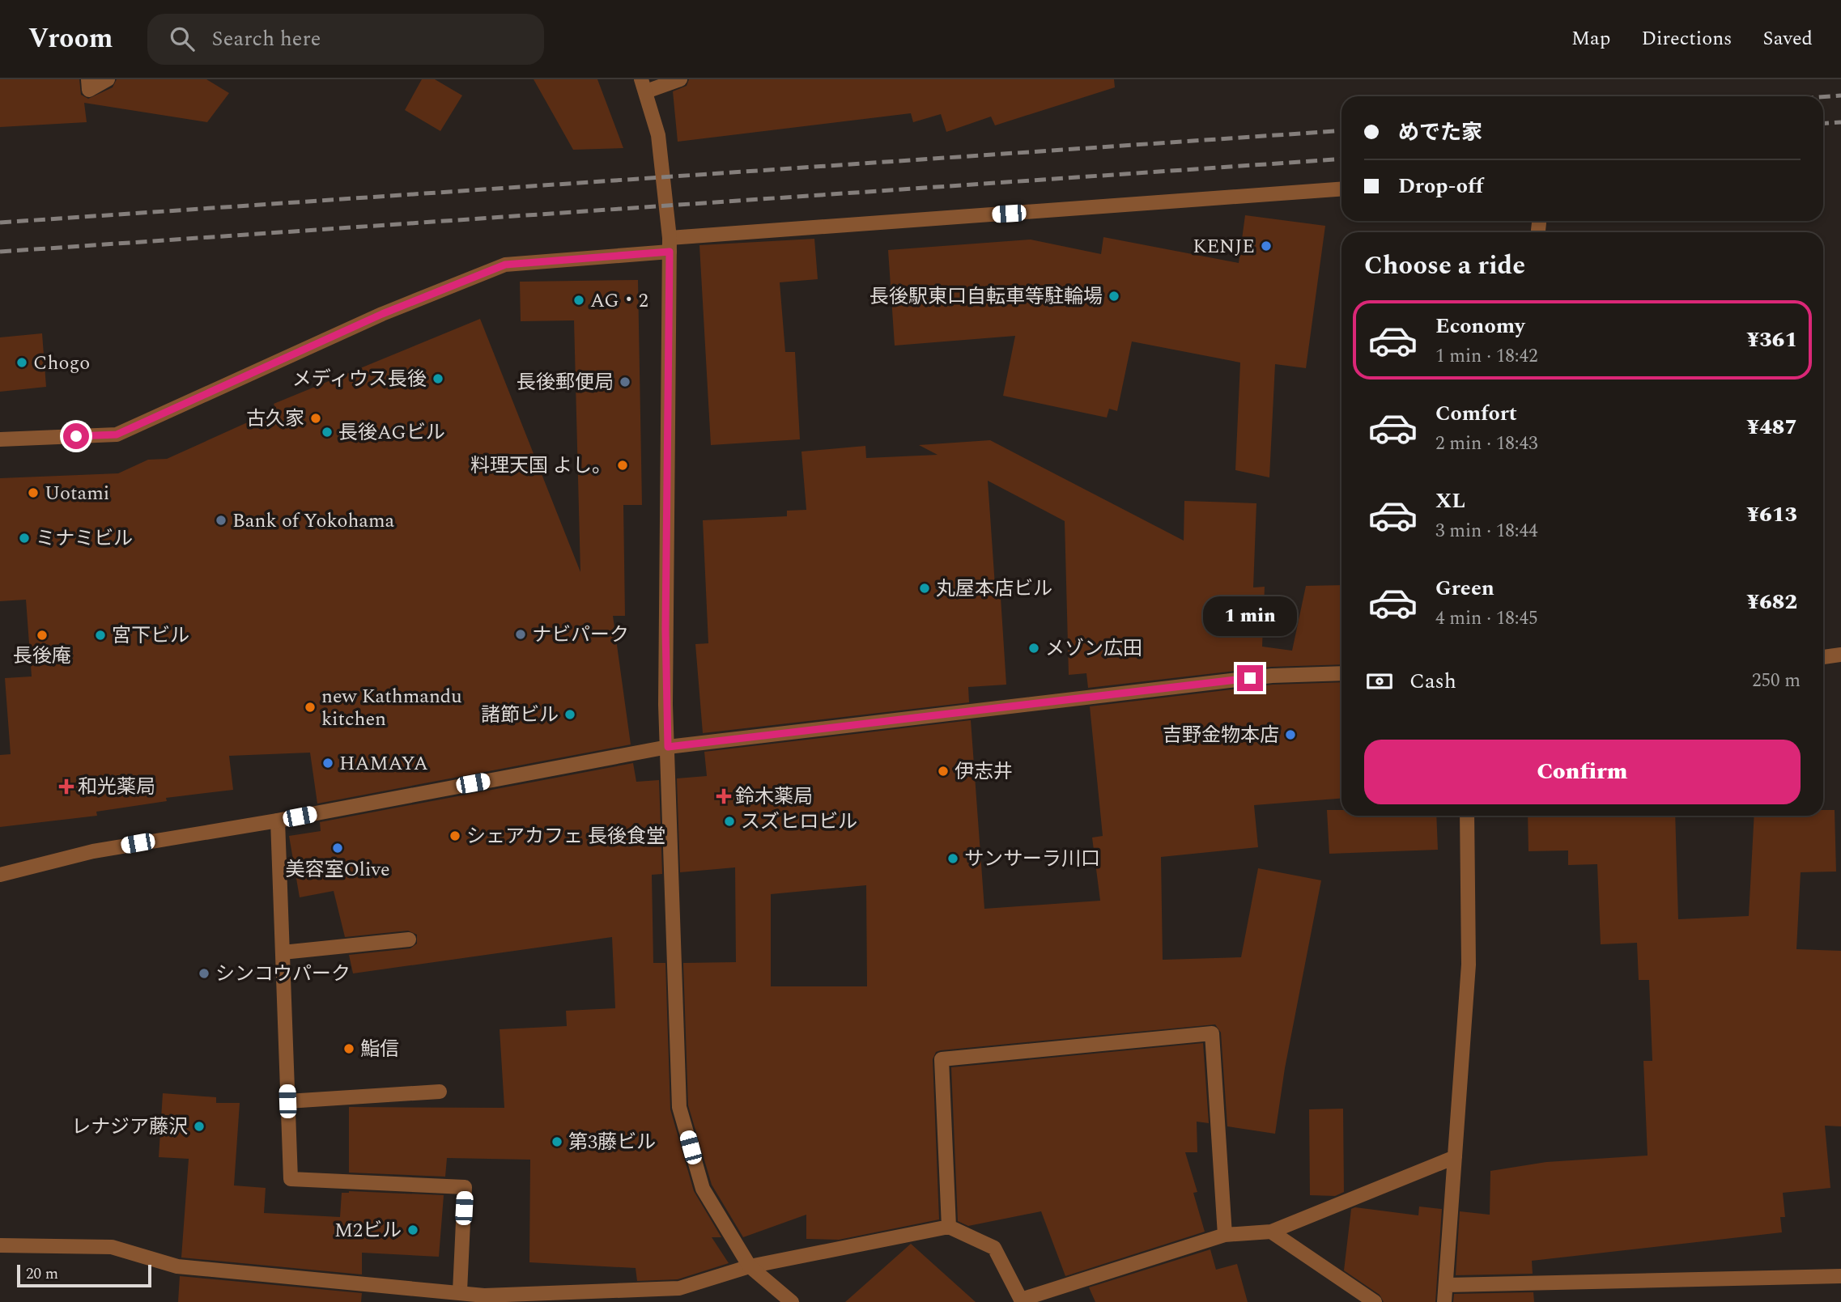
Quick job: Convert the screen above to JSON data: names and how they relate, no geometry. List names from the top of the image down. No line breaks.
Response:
{"places":{"other":["KENJE","長後駅東口自転車等駐輪場","AG・2","Chogo","メディウス長後","長後郵便局","古久家","長後AGビル","料理天国 よし。","Uotami","Bank of Yokohama","ミナミビル","丸屋本店ビル","ナビパーク","長後庵","宮下ビル","メゾン広田","new Kathmandu kitchen","諸節ビル","吉野金物本店","HAMAYA","伊志井","スズヒロビル","シェアカフェ 長後食堂","美容室Olive","サンサーラ川口","シンコウパーク","鮨信","レナジア藤沢","第3藤ビル","M2ビル"],"health":["和光薬局","鈴木薬局"]},"scale_bar":"20 m","page":{"header":"Vroom","search":"Search here","nav":["Map","Directions","Saved"],"banner":["めでた家","Drop-off"],"heading":"Choose a ride","list":[{"name":"Economy","note":"1 min · 18:42","value":"¥361"},{"name":"Comfort","note":"2 min · 18:43","value":"¥487"},{"name":"XL","note":"3 min · 18:44","value":"¥613"},{"name":"Green","note":"4 min · 18:45","value":"¥682"}],"bubble":"1 min","pay":["Cash","250 m"],"buttons":"Confirm","scale":"20 m"}}
